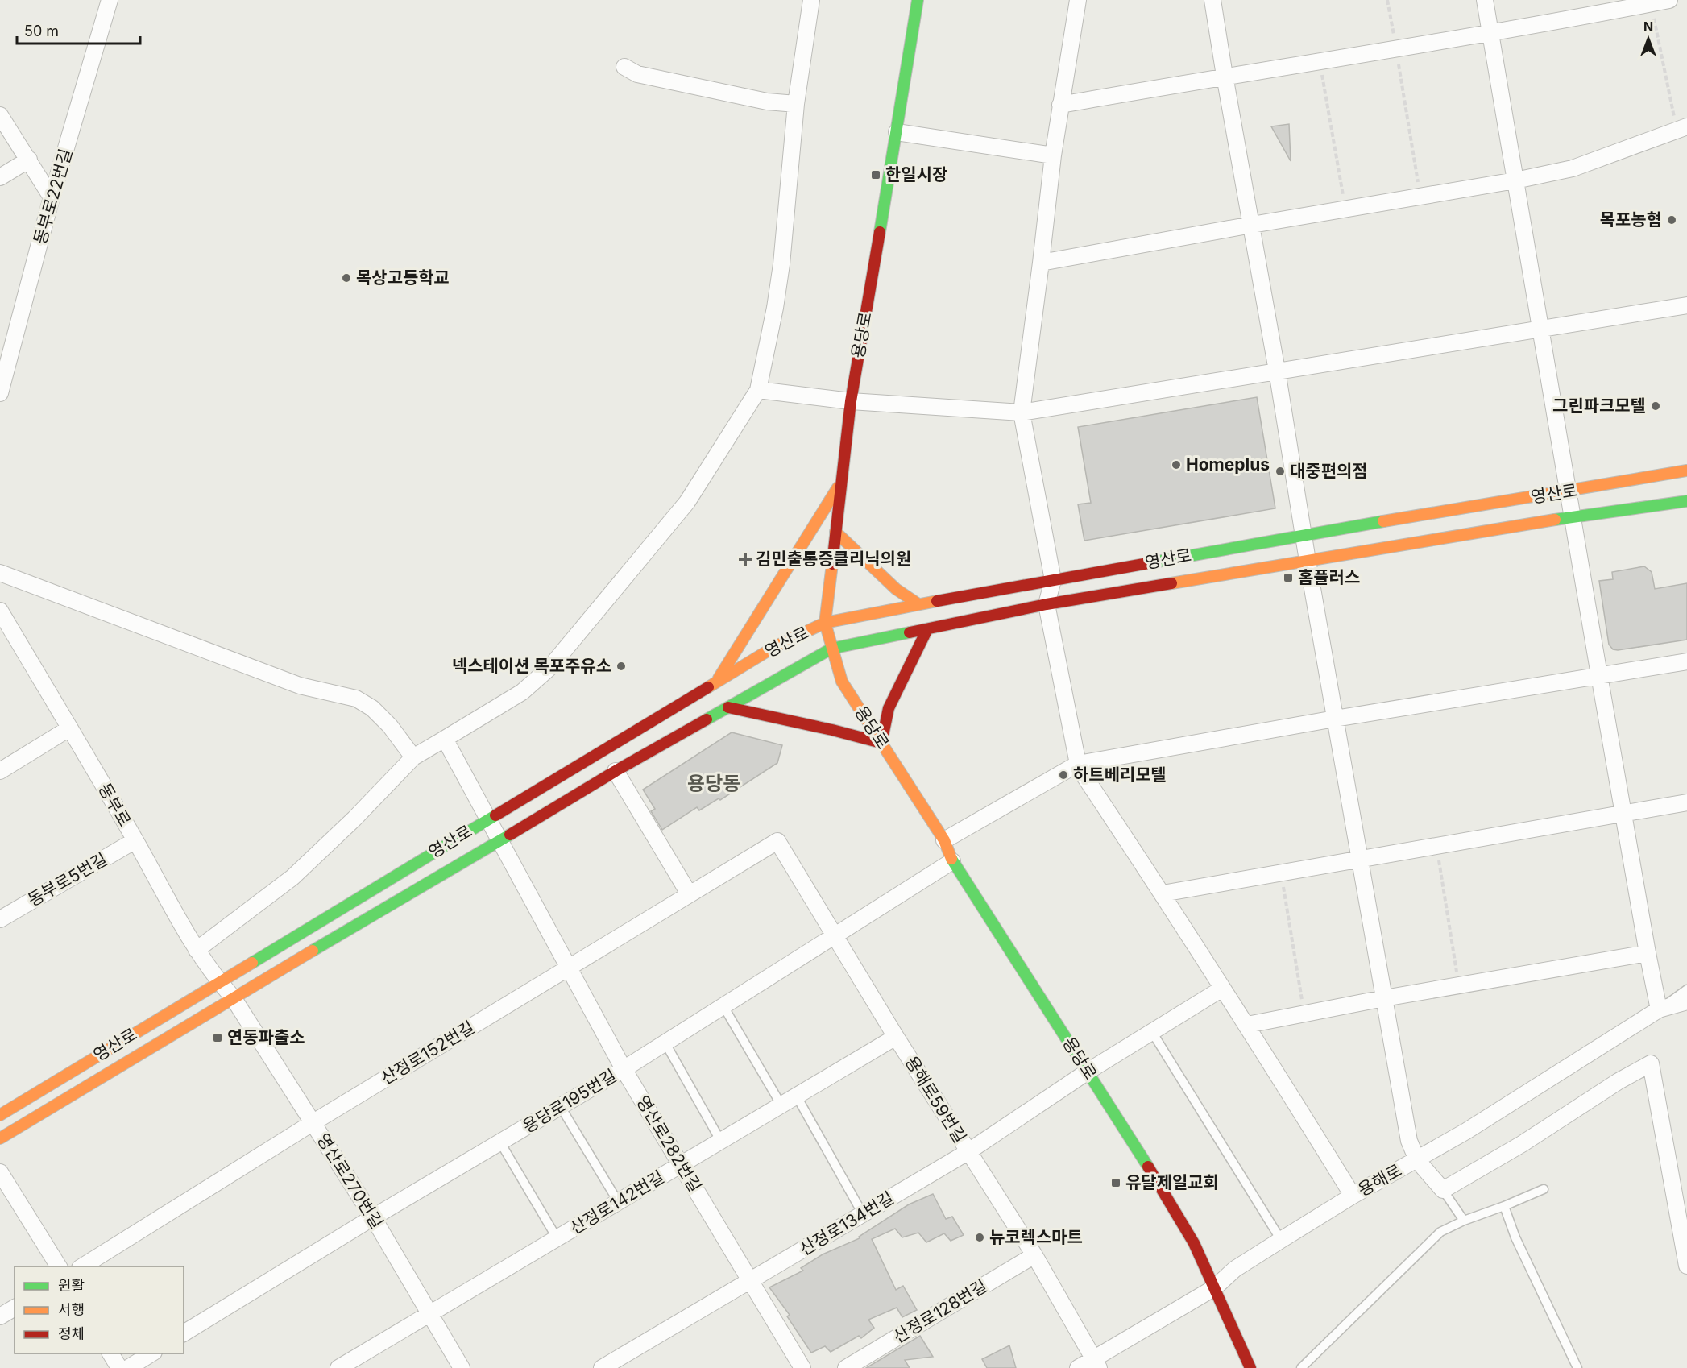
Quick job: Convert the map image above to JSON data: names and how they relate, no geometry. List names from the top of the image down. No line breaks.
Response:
{"streets":{"street":["동부로22번길","용당로","영산로","동부로","동부로5번길","산정로152번길","용해로59번길","용당로195번길","영산로282번길","용해로","영산로270번길","산정로142번길","산정로134번길","산정로128번길"]},"crossings":[["용당로","영산로"],["용당로","용당로195번길"],["용당로","용해로"],["용당로","산정로134번길"],["영산로","동부로"],["영산로","영산로282번길"],["영산로","영산로270번길"],["동부로","동부로5번길"],["동부로","영산로270번길"],["산정로152번길","용해로59번길"],["산정로152번길","영산로282번길"],["산정로152번길","영산로270번길"],["용해로59번길","용당로195번길"],["용해로59번길","용해로"],["용해로59번길","산정로142번길"],["용해로59번길","산정로134번길"],["용해로59번길","산정로128번길"],["용당로195번길","영산로282번길"],["용당로195번길","영산로270번길"],["영산로282번길","산정로142번길"],["영산로282번길","산정로134번길"],["영산로270번길","산정로142번길"]],"districts":["용당동"],"places":{"transit":["한일시장","홈플러스","연동파출소","유달제일교회"],"other":["목포농협","목상고등학교","그린파크모텔","Homeplus","대중편의점","넥스테이션 목포주유소","하트베리모텔","뉴코렉스마트"],"health":["김민출통증클리닉의원"]},"legend":["원활","서행","정체"],"scale_bar":"50 m","north":"top"}
